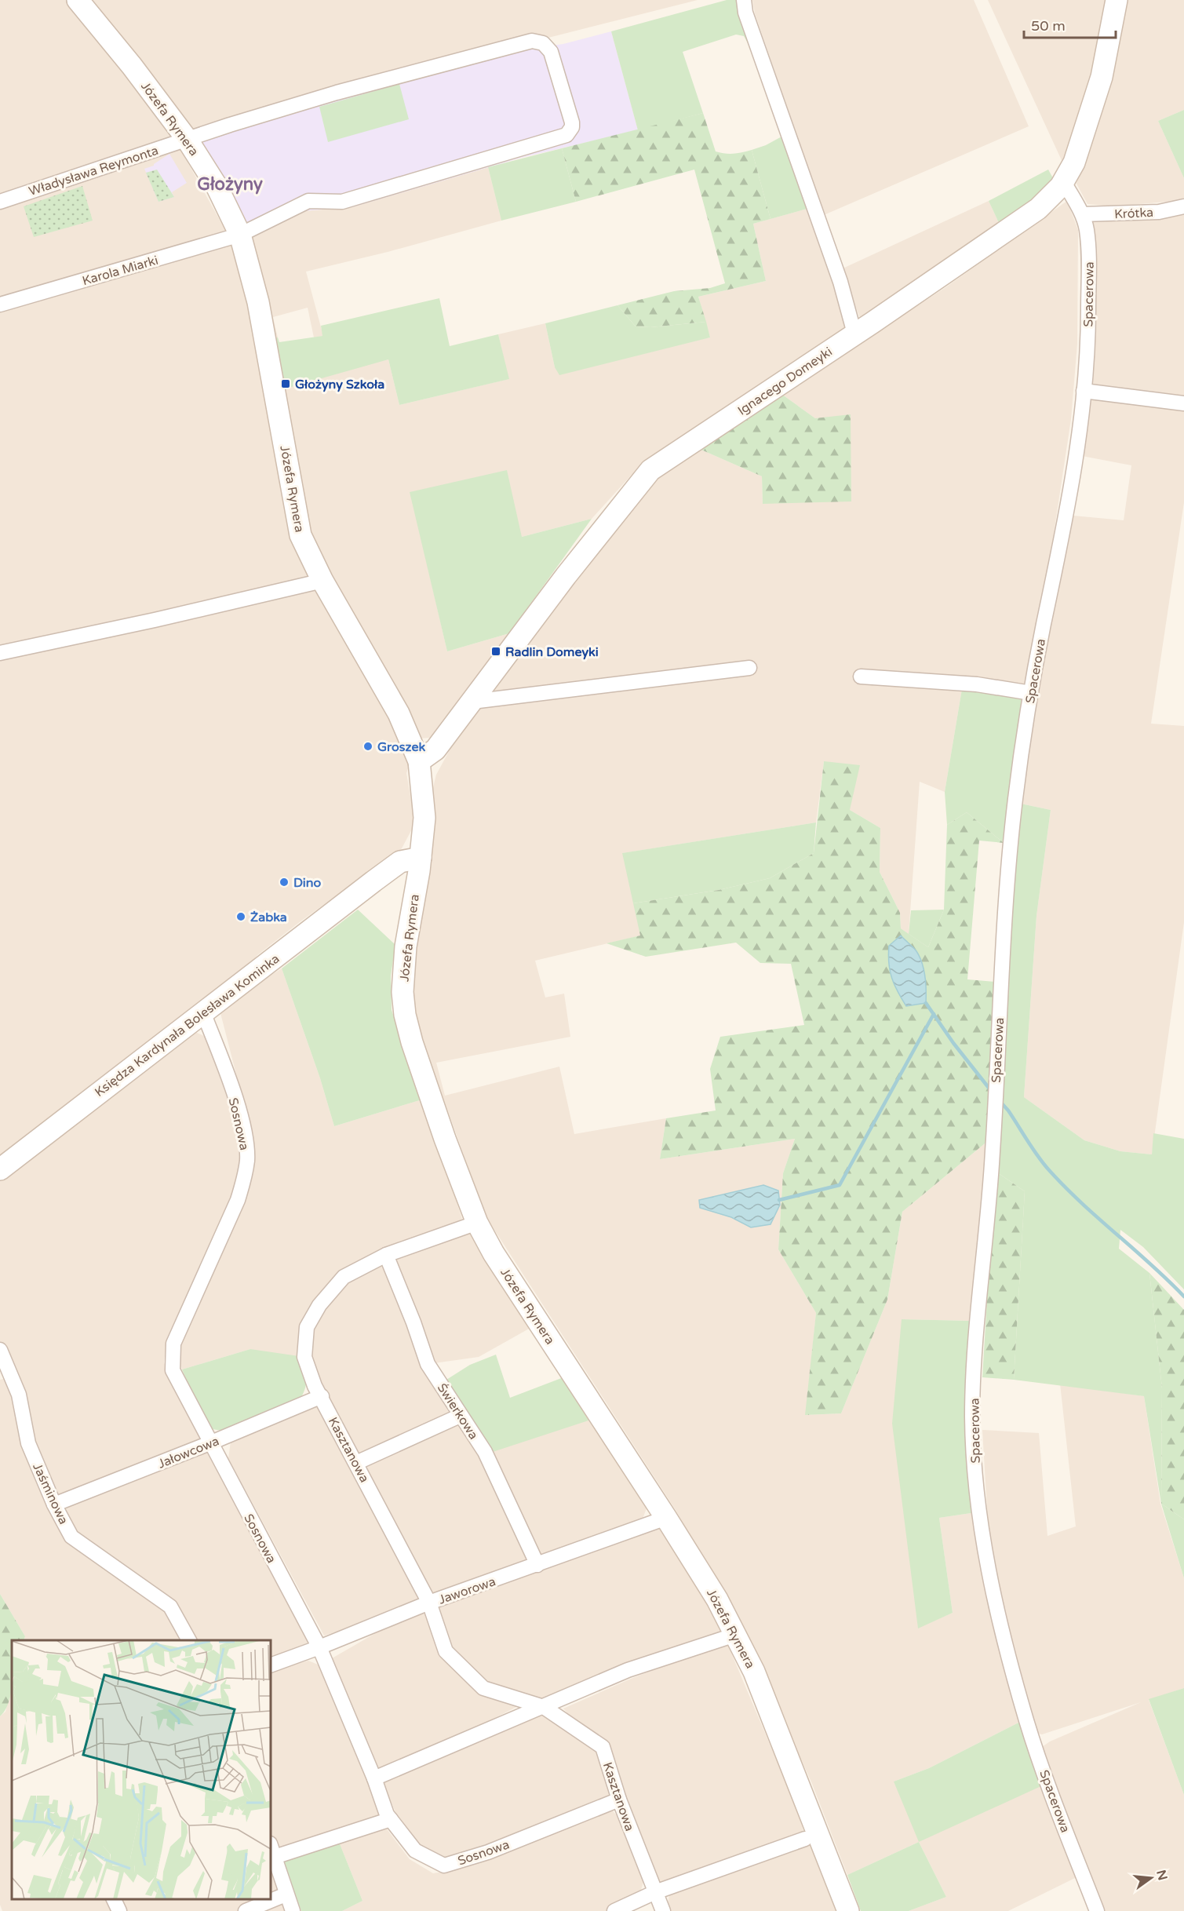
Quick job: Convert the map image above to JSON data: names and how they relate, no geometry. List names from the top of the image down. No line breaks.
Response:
{"streets":{"street":["Józefa Rymera","Władysława Reymonta","Krótka","Karola Miarki","Spacerowa","Ignacego Domeyki","Księdza Kardynała Bolesława Kominka","Sosnowa","Świerkowa","Kasztanowa","Jałowcowa","Jaśminowa","Jaworowa"]},"crossings":[["Józefa Rymera","Władysława Reymonta"],["Józefa Rymera","Karola Miarki"],["Józefa Rymera","Ignacego Domeyki"],["Józefa Rymera","Księdza Kardynała Bolesława Kominka"],["Józefa Rymera","Kasztanowa"],["Józefa Rymera","Jaworowa"],["Władysława Reymonta","Karola Miarki"],["Krótka","Spacerowa"],["Spacerowa","Ignacego Domeyki"],["Księdza Kardynała Bolesława Kominka","Sosnowa"],["Sosnowa","Kasztanowa"],["Sosnowa","Jałowcowa"],["Sosnowa","Jaworowa"],["Świerkowa","Kasztanowa"],["Świerkowa","Jaworowa"],["Kasztanowa","Jałowcowa"],["Kasztanowa","Jaworowa"],["Jałowcowa","Jaśminowa"]],"districts":["Głożyny"],"places":{"transit":["Głożyny Szkoła","Radlin Domeyki"],"other":["Groszek","Dino","Żabka"]},"scale_bar":"50 m","north":"right"}
